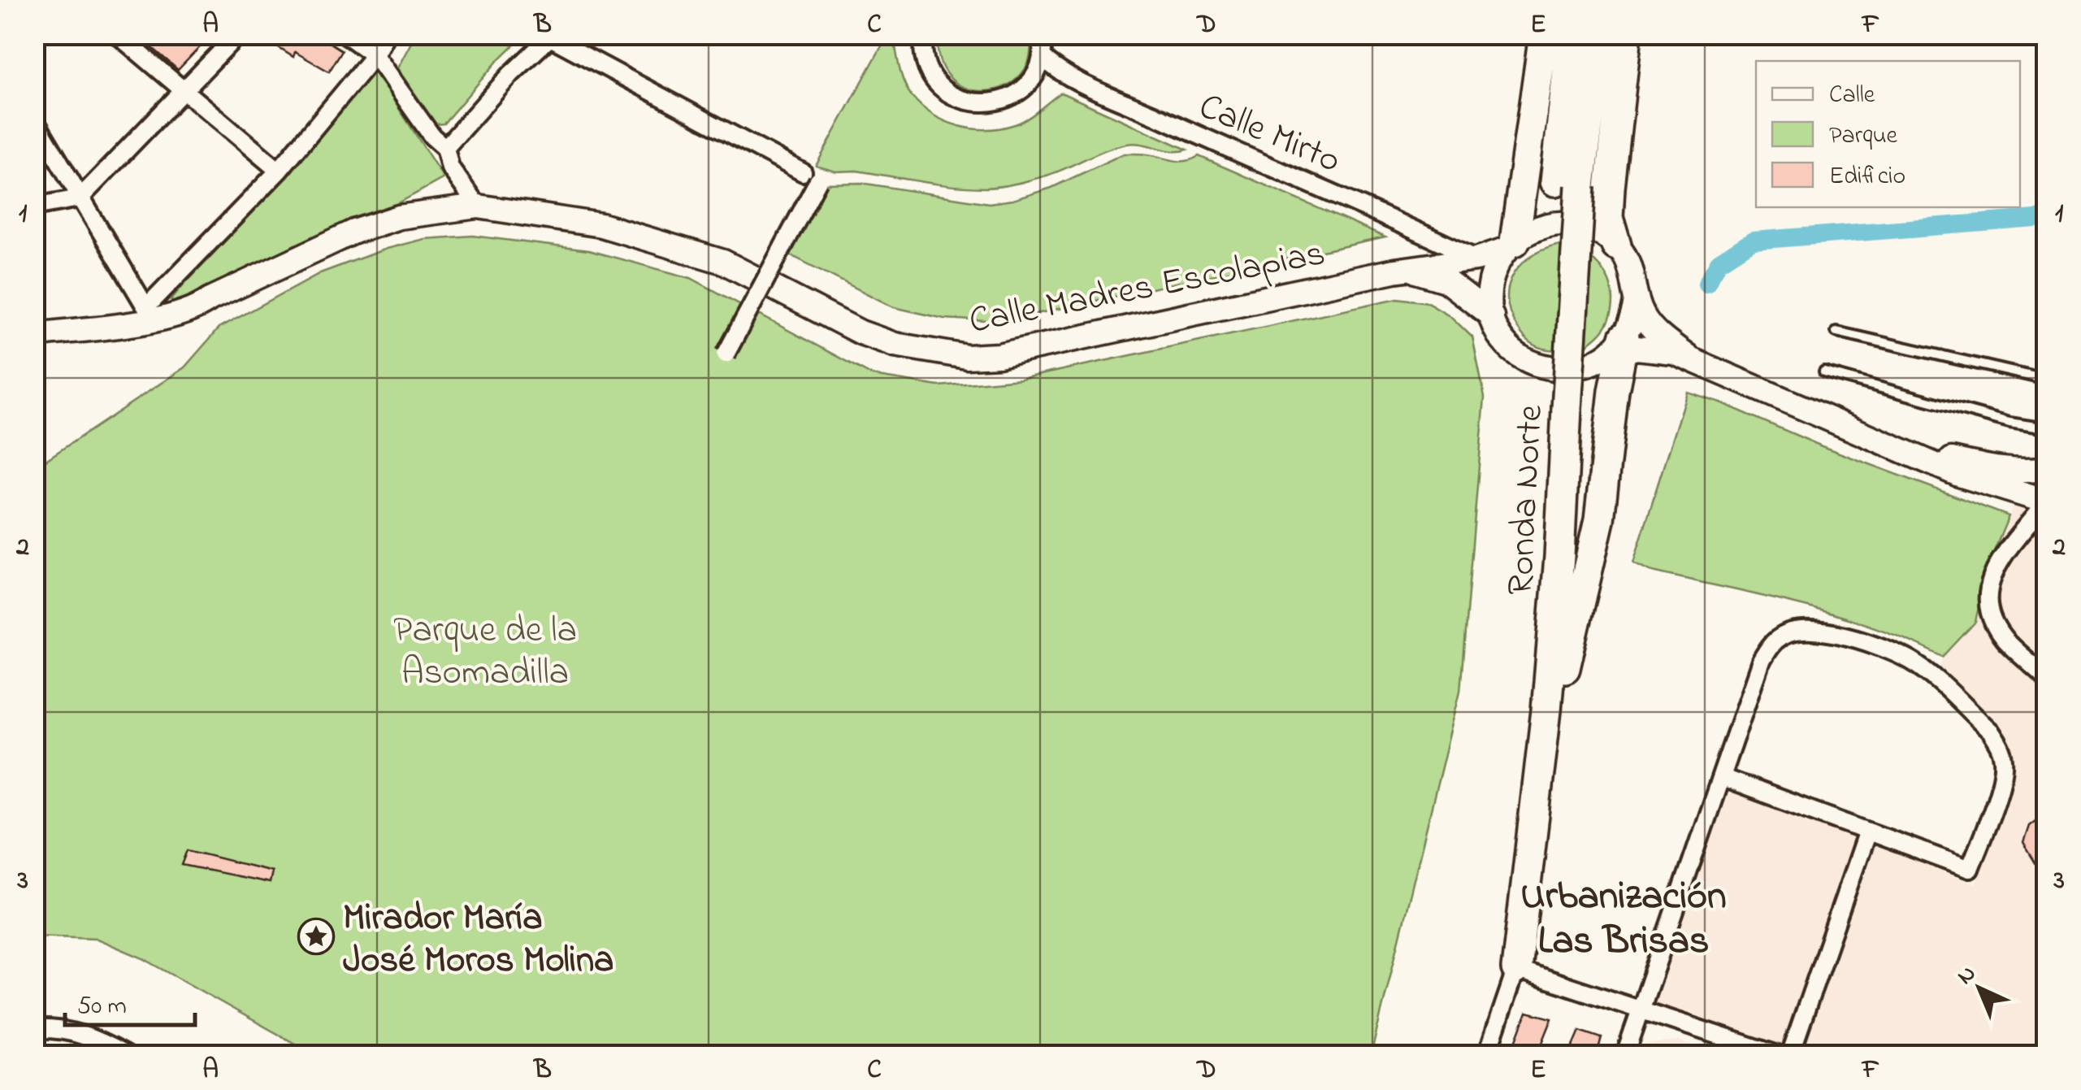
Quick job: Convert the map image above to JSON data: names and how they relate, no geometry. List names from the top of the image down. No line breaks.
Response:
{"streets":{"highway":["Ronda Norte"],"street":["Calle Mirto","Calle Madres Escolapias"]},"crossings":[["Calle Mirto","Calle Madres Escolapias"]],"districts":["Urbanización Las Brisas"],"parks":["Parque de la Asomadilla"],"places":{"place":["Mirador María José Moros Molina"]},"legend":["Calle","Parque","Edificio"],"scale_bar":"50 m","north":"top left","grid":{"columns":["A","B","C","D","E","F"],"rows":["1","2","3"]}}
